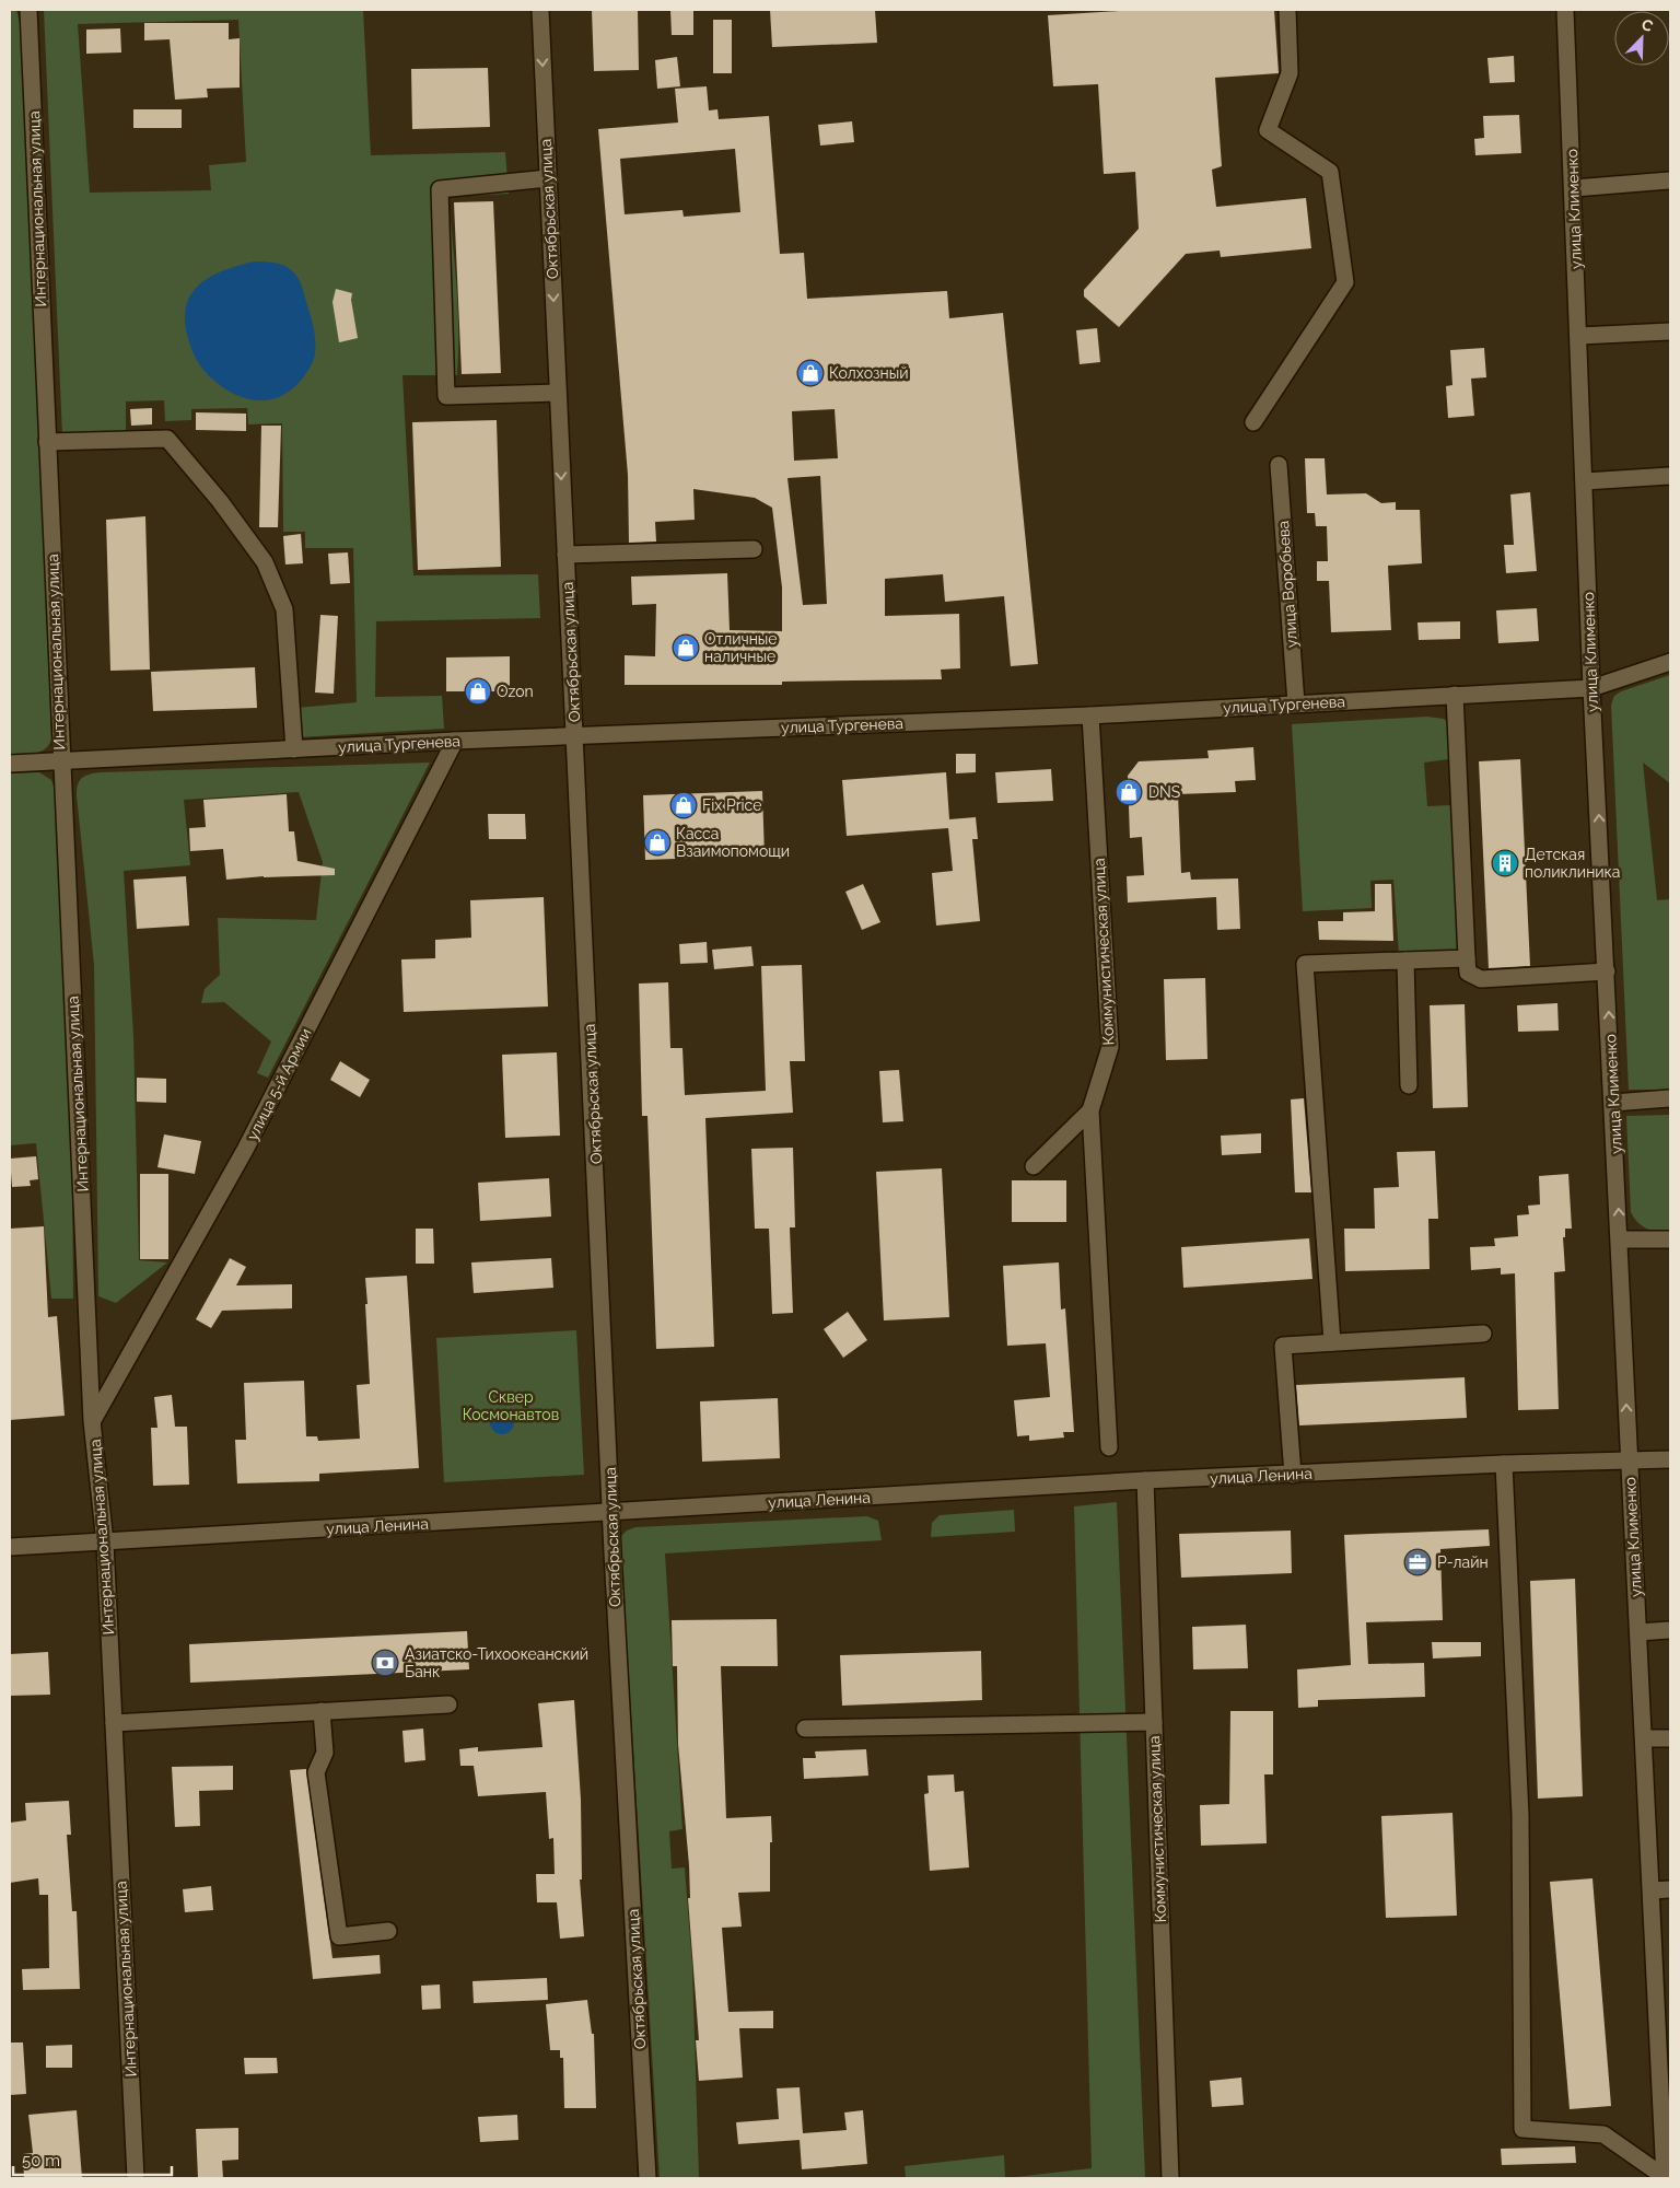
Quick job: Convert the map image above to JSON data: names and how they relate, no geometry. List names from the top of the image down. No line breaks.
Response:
{"streets":{"street":["Интернациональная улица","Октябрьская улица","улица Клименко","улица Воробьева","улица Тургенева","Коммунистическая улица","улица 5-й Армии","улица Ленина"]},"crossings":[["Интернациональная улица","улица Тургенева"],["Интернациональная улица","улица 5-й Армии"],["Интернациональная улица","улица Ленина"],["Октябрьская улица","улица Тургенева"],["Октябрьская улица","улица Ленина"],["улица Клименко","улица Тургенева"],["улица Клименко","улица Ленина"],["улица Воробьева","улица Тургенева"],["улица Тургенева","Коммунистическая улица"],["улица Тургенева","улица 5-й Армии"],["Коммунистическая улица","улица Ленина"]],"parks":["Сквер Космонавтов"],"places":{"shop":["Колхозный","Отличные наличные","Ozon","DNS","Fix Price","Касса Взаимопомощи"],"building":["Детская поликлиника"],"office":["Р-лайн"],"bank":["Азиатско-Тихоокеанский Банк"]},"scale_bar":"50 m","north":"top right"}
